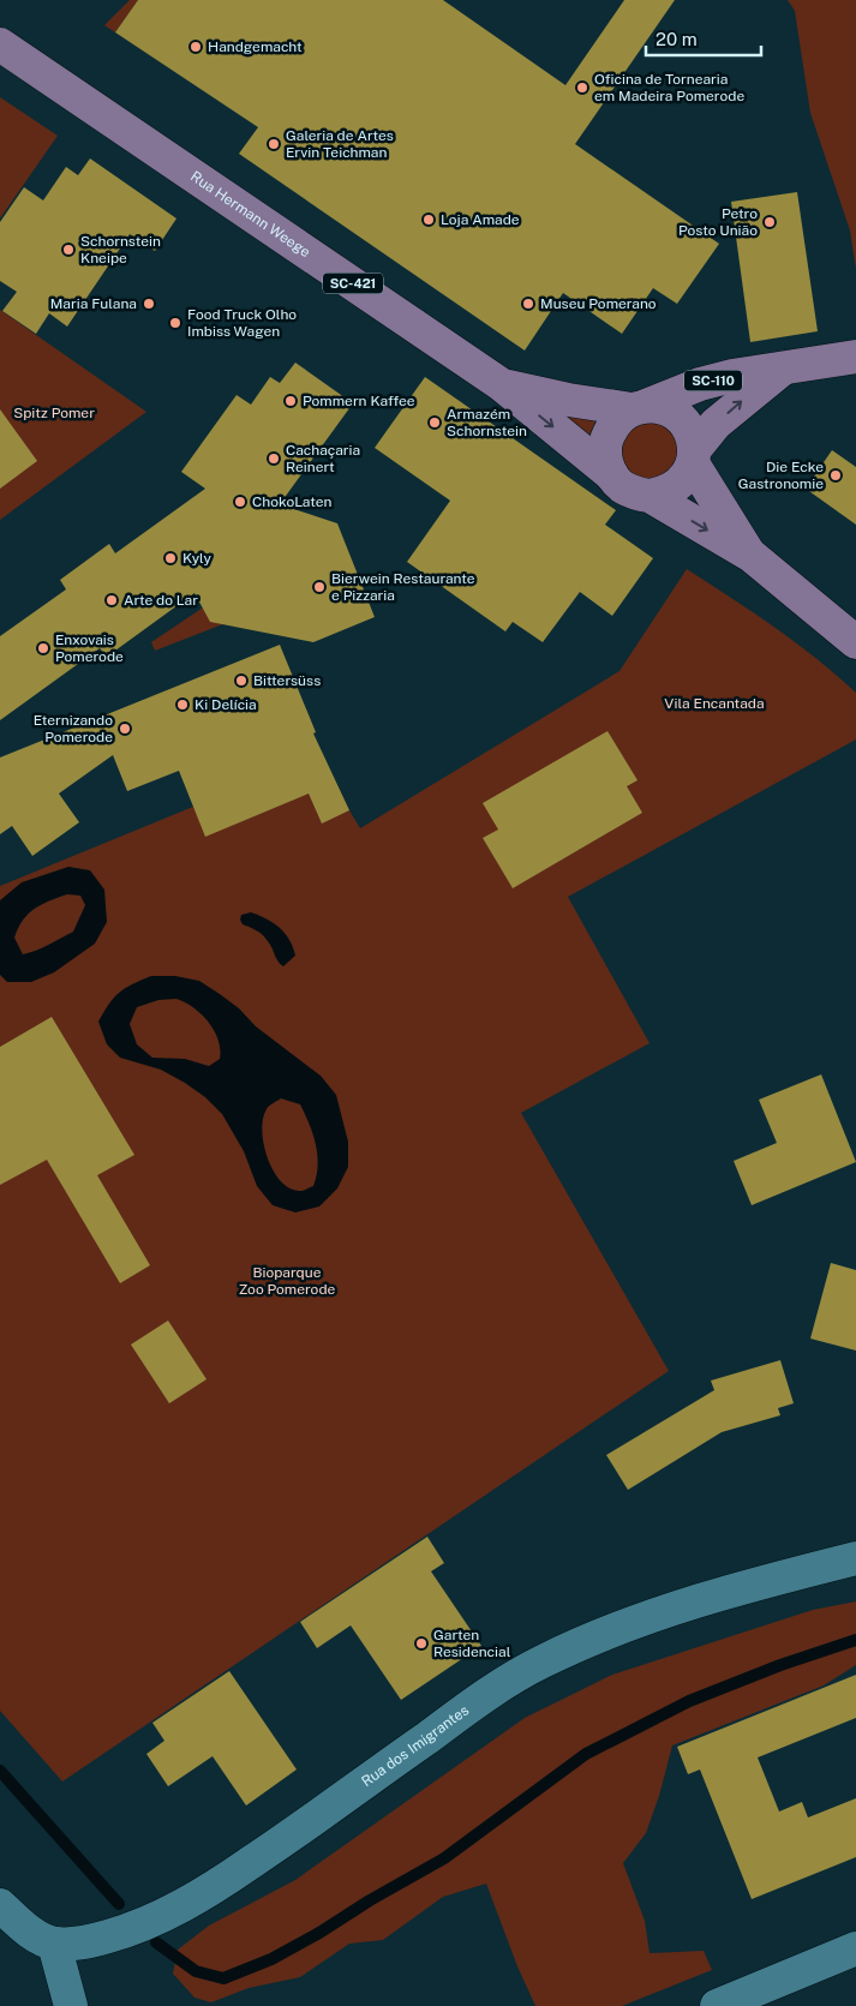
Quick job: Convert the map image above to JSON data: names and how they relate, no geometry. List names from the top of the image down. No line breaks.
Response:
{"streets":{"main road":["Rua Hermann Weege","SC-421","SC-110"],"street":["Rua dos Imigrantes"]},"crossings":[["Rua Hermann Weege","SC-110"]],"parks":["Spitz Pomer","Vila Encantada","Bioparque Zoo Pomerode"],"places":["Handgemacht","Oficina de Tornearia em Madeira Pomerode","Galeria de Artes Ervin Teichman","Loja Amade","Petro Posto União","Schornstein Kneipe","Maria Fulana","Museu Pomerano","Food Truck Olho Imbiss Wagen","Pommern Kaffee","Armazém Schornstein","Cachaçaria Reinert","Die Ecke Gastronomie","ChokoLaten","Kyly","Bierwein Restaurante e Pizzaria","Arte do Lar","Enxovais Pomerode","Bittersüss","Ki Delícia","Eternizando Pomerode","Garten Residencial"],"scale_bar":"20 m"}
